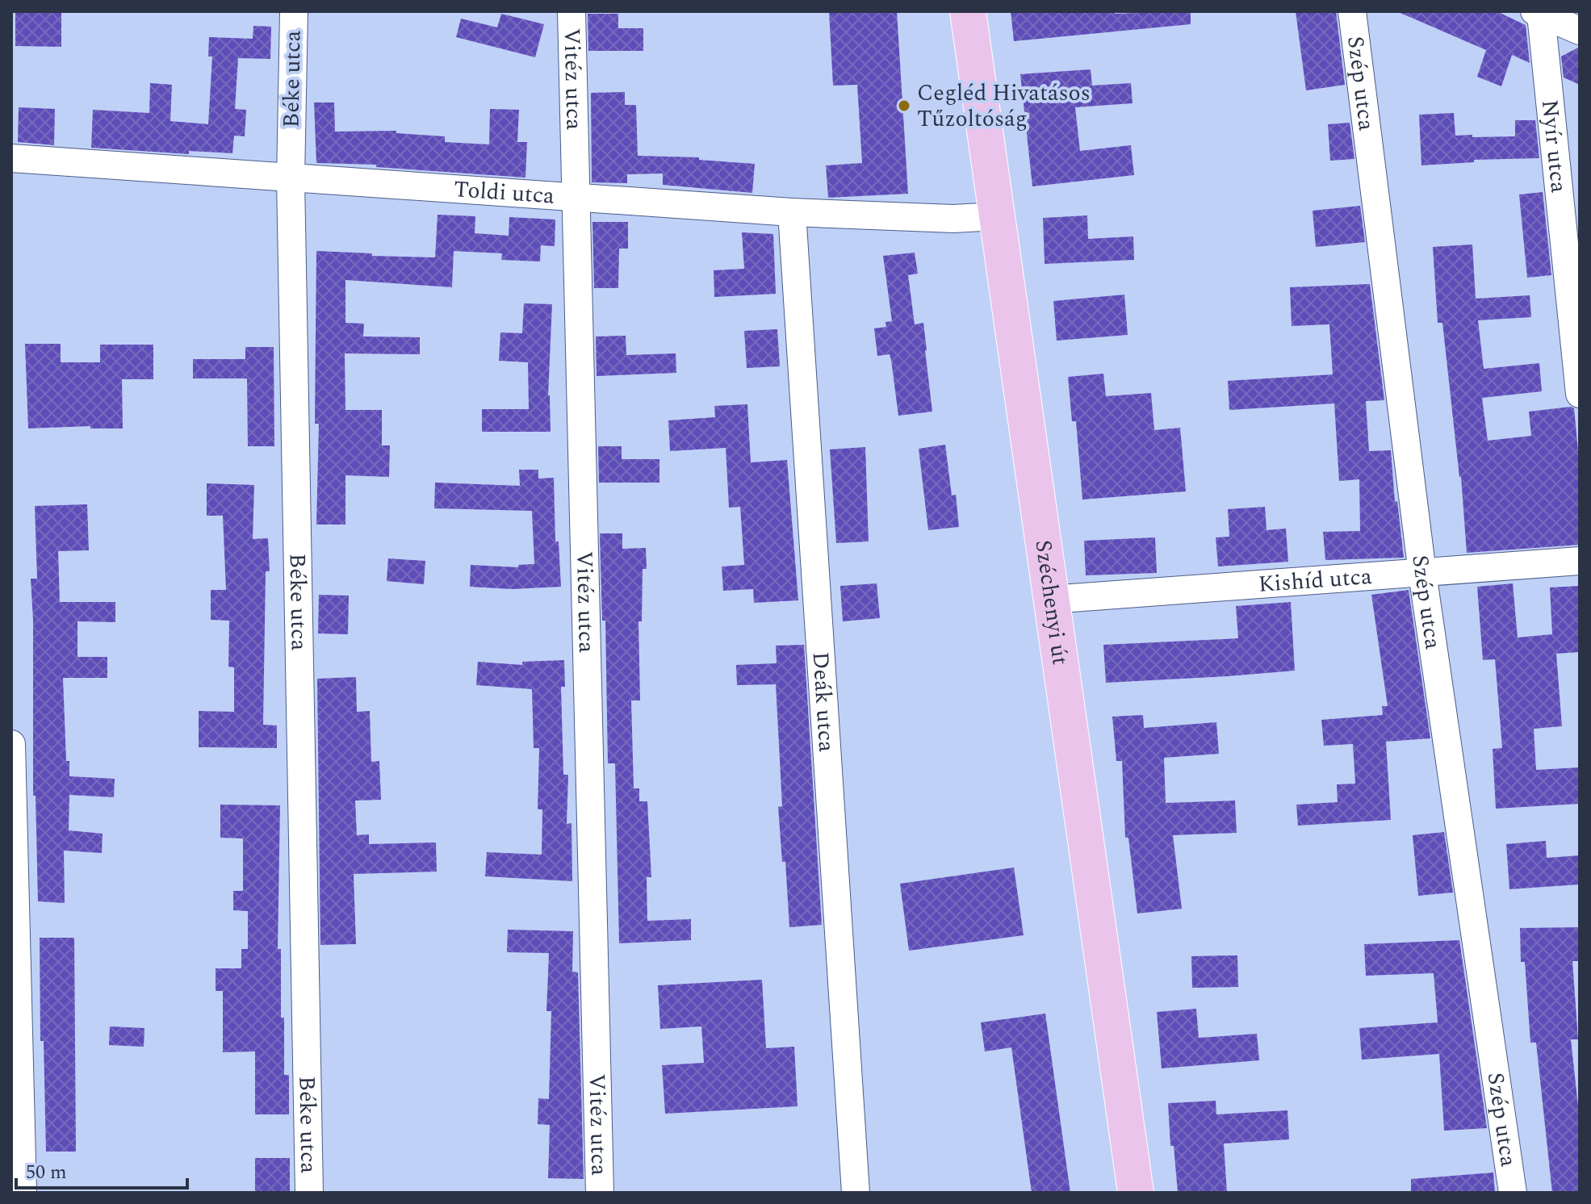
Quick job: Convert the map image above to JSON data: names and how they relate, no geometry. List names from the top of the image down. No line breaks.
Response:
{"streets":{"main road":["Széchenyi út"],"street":["Béke utca","Vitéz utca","Szép utca","Nyír utca","Toldi utca","Kishíd utca","Deák utca"]},"crossings":[["Béke utca","Toldi utca"],["Vitéz utca","Toldi utca"],["Szép utca","Kishíd utca"],["Toldi utca","Széchenyi út"],["Toldi utca","Deák utca"],["Kishíd utca","Széchenyi út"]],"places":["Cegléd Hivatásos Tűzoltóság"],"scale_bar":"50 m"}
